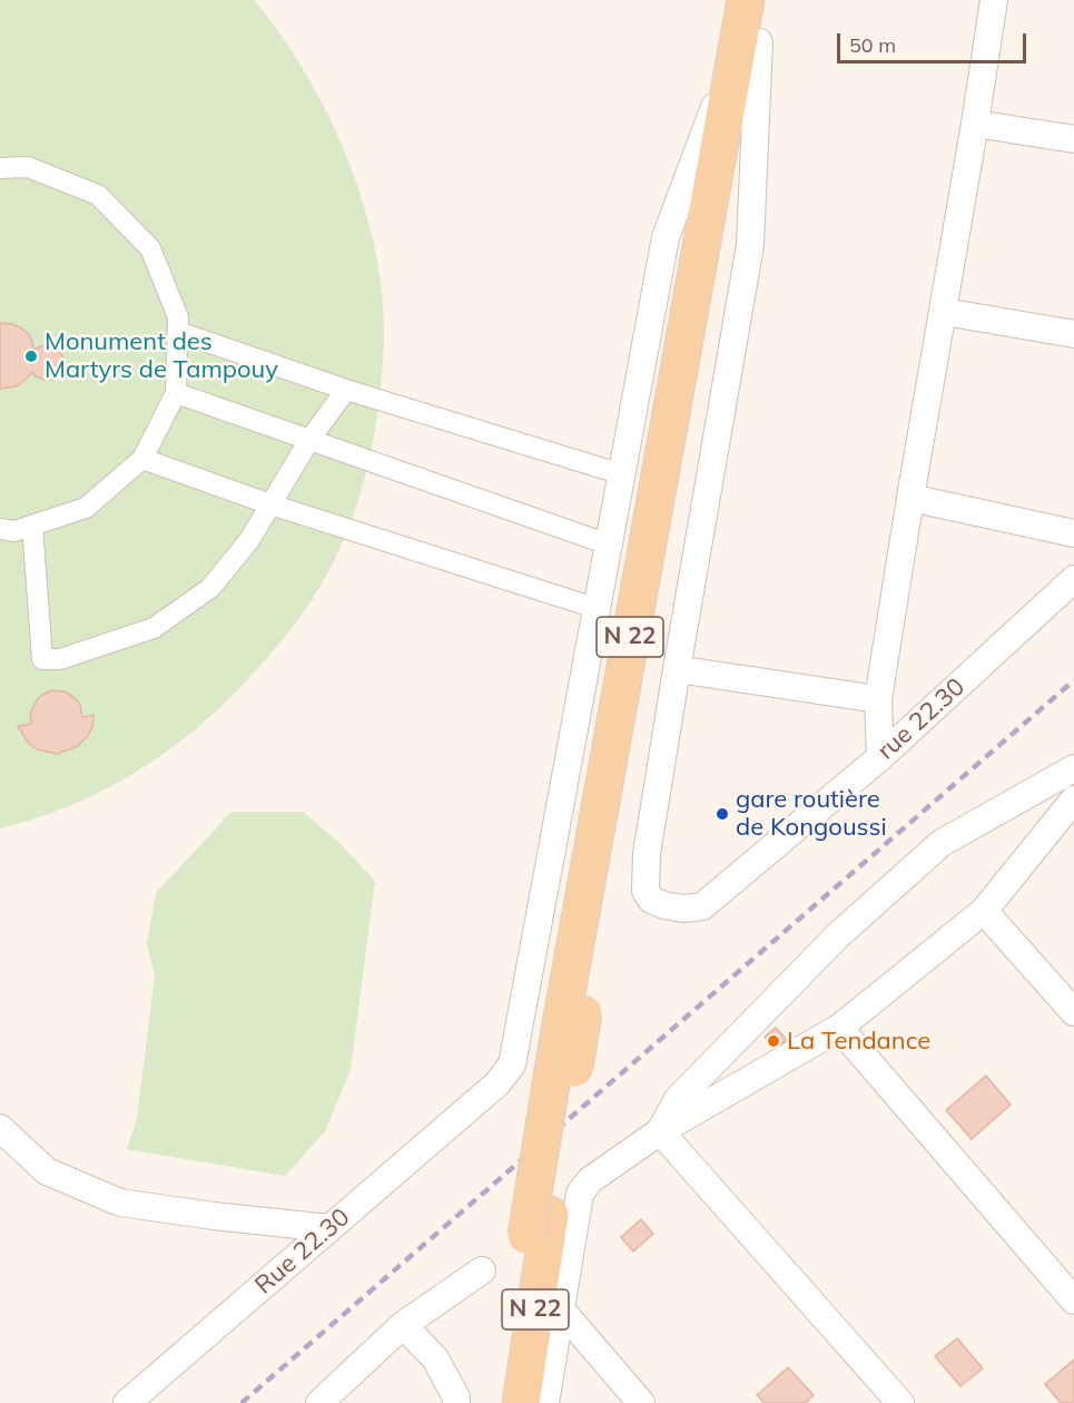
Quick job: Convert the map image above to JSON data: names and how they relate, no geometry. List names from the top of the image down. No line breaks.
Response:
{"streets":{"main road":["N 22"],"street":["rue 22.30","Rue 22.30"]},"crossings":[["N 22","Rue 22.30"]],"places":["Monument des Martyrs de Tampouy","gare routière de Kongoussi","La Tendance"],"scale_bar":"50 m"}
